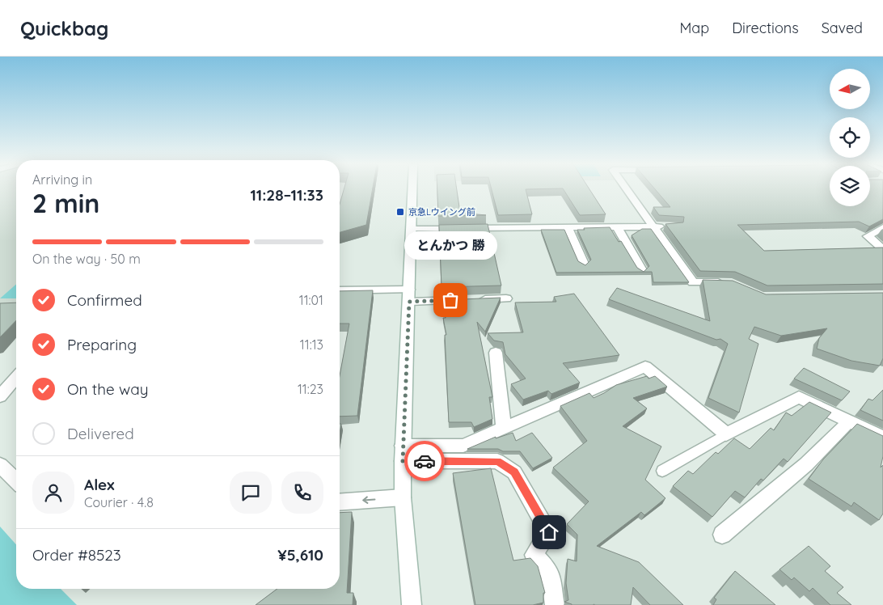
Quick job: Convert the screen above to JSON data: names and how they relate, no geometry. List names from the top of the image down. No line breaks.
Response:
{"places":{"transit":["京急Lウイング前"],"other":["とんかつ 勝"]},"north":"left","page":{"header":"Quickbag","nav":["Map","Directions","Saved"],"heading":["2 min","Arriving in","11:28–11:33"],"panel":["Alex","Courier · 4.8","Order #8523","¥5,610"],"bar":"On the way · 50 m","bubble":"とんかつ 勝","list":[["Confirmed","11:01"],["Preparing","11:13"],["On the way","11:23"],"Delivered"]}}
